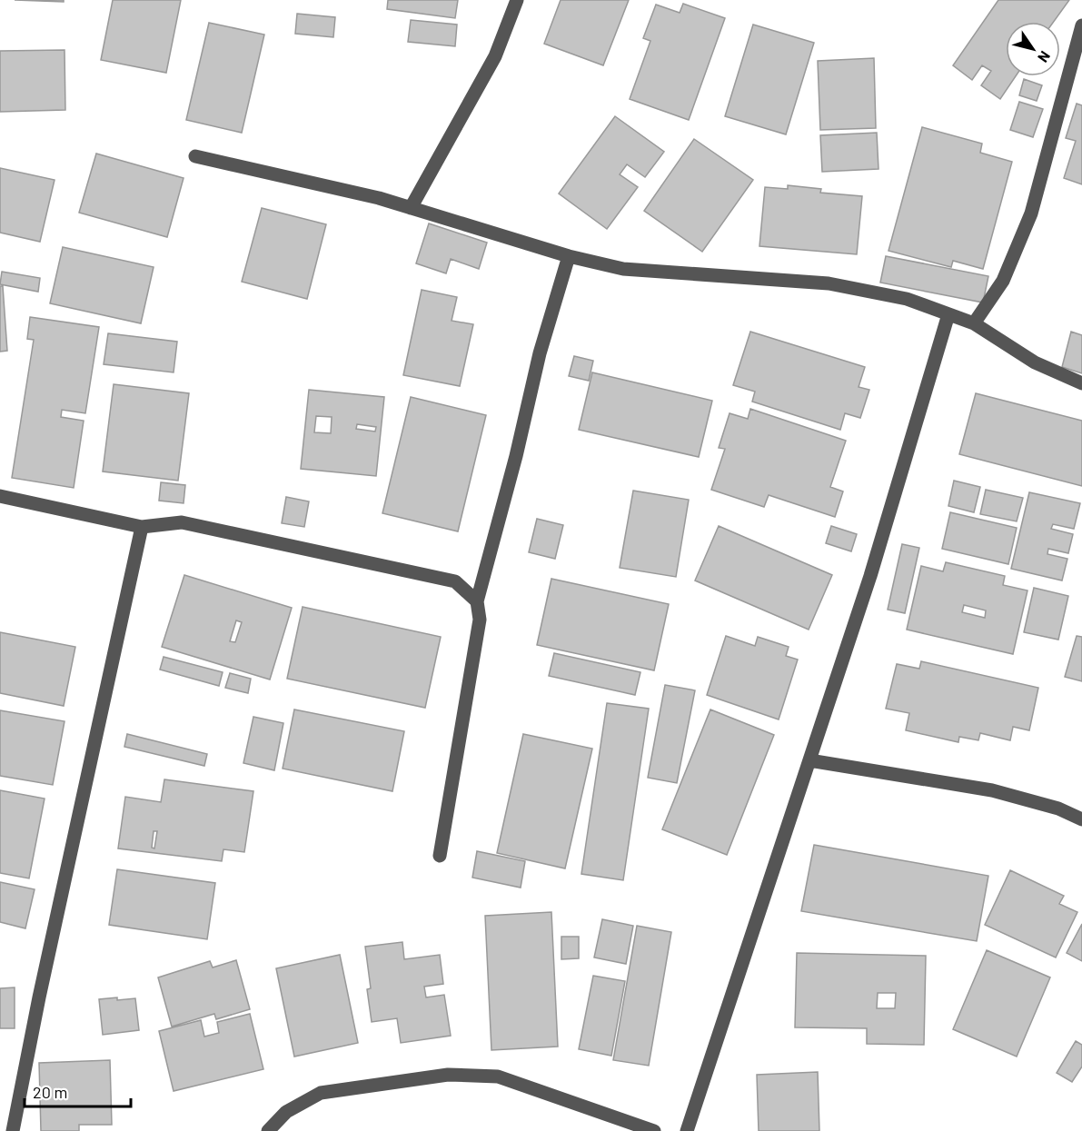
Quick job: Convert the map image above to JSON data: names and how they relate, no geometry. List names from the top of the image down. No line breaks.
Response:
{"scale_bar":"20 m","north":"bottom right"}
